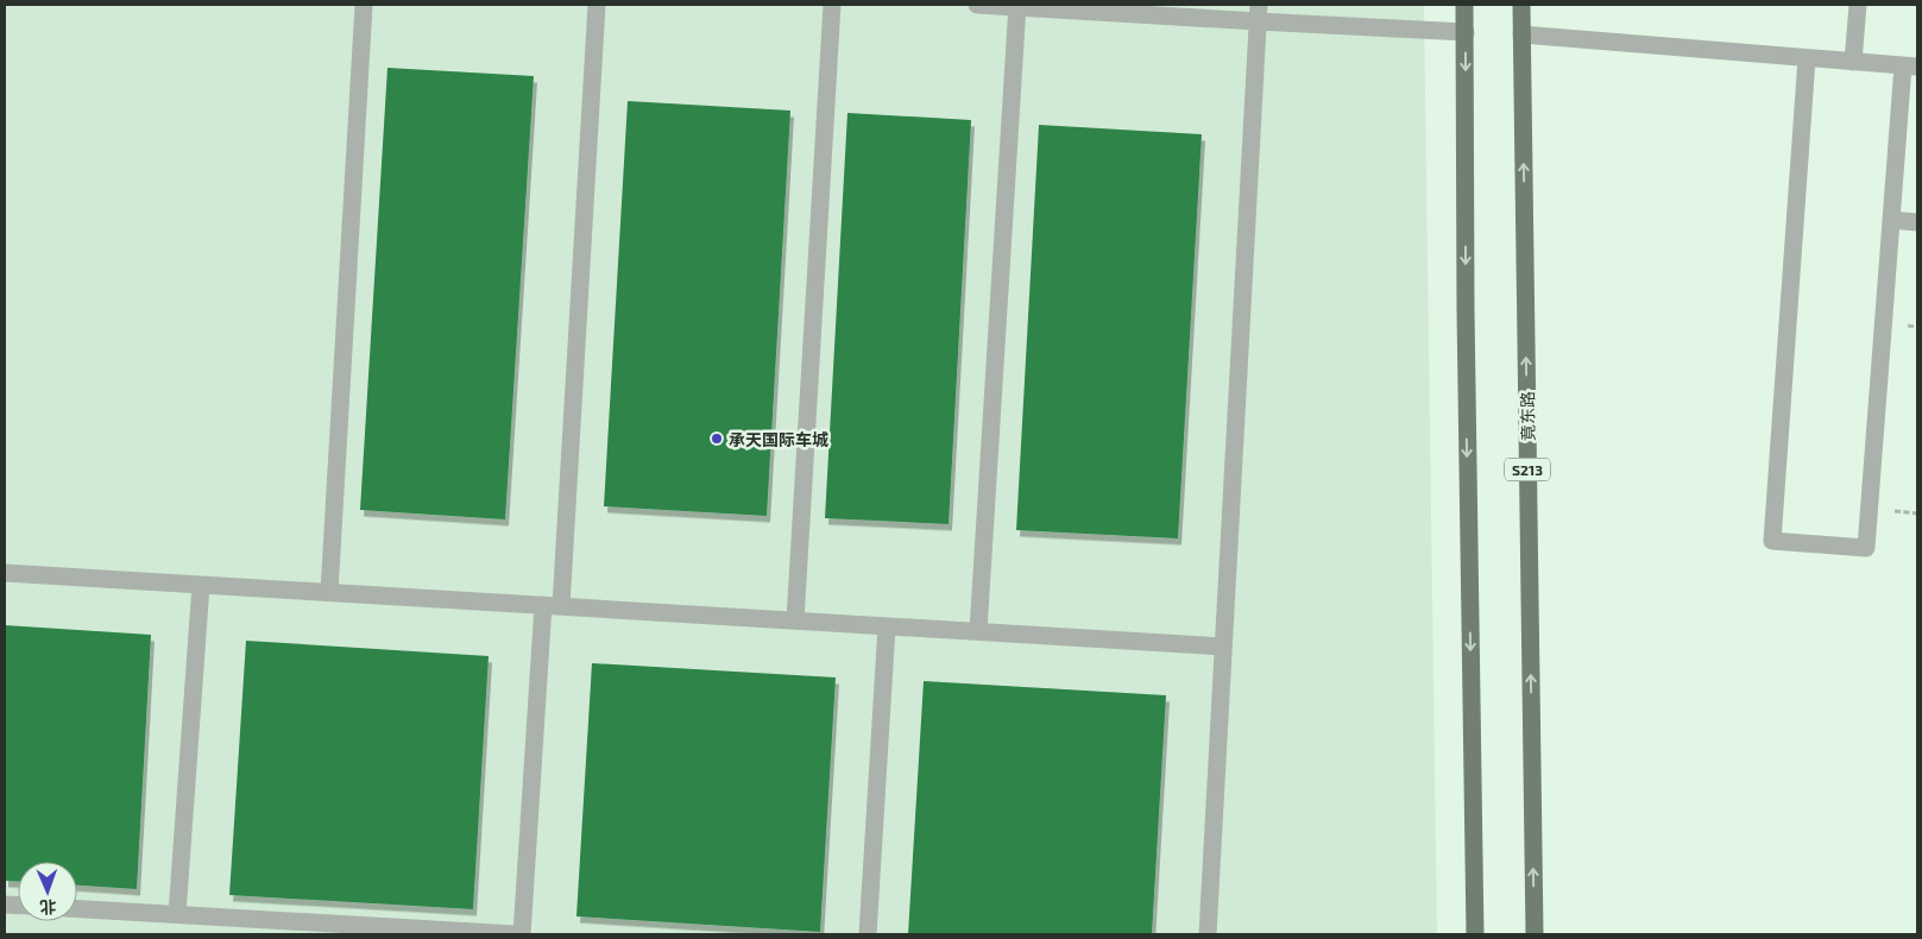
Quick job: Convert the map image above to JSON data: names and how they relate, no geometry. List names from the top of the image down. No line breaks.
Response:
{"streets":{"main road":["竟东路","S213"]},"places":["承天国际车城"],"north":"bottom"}
